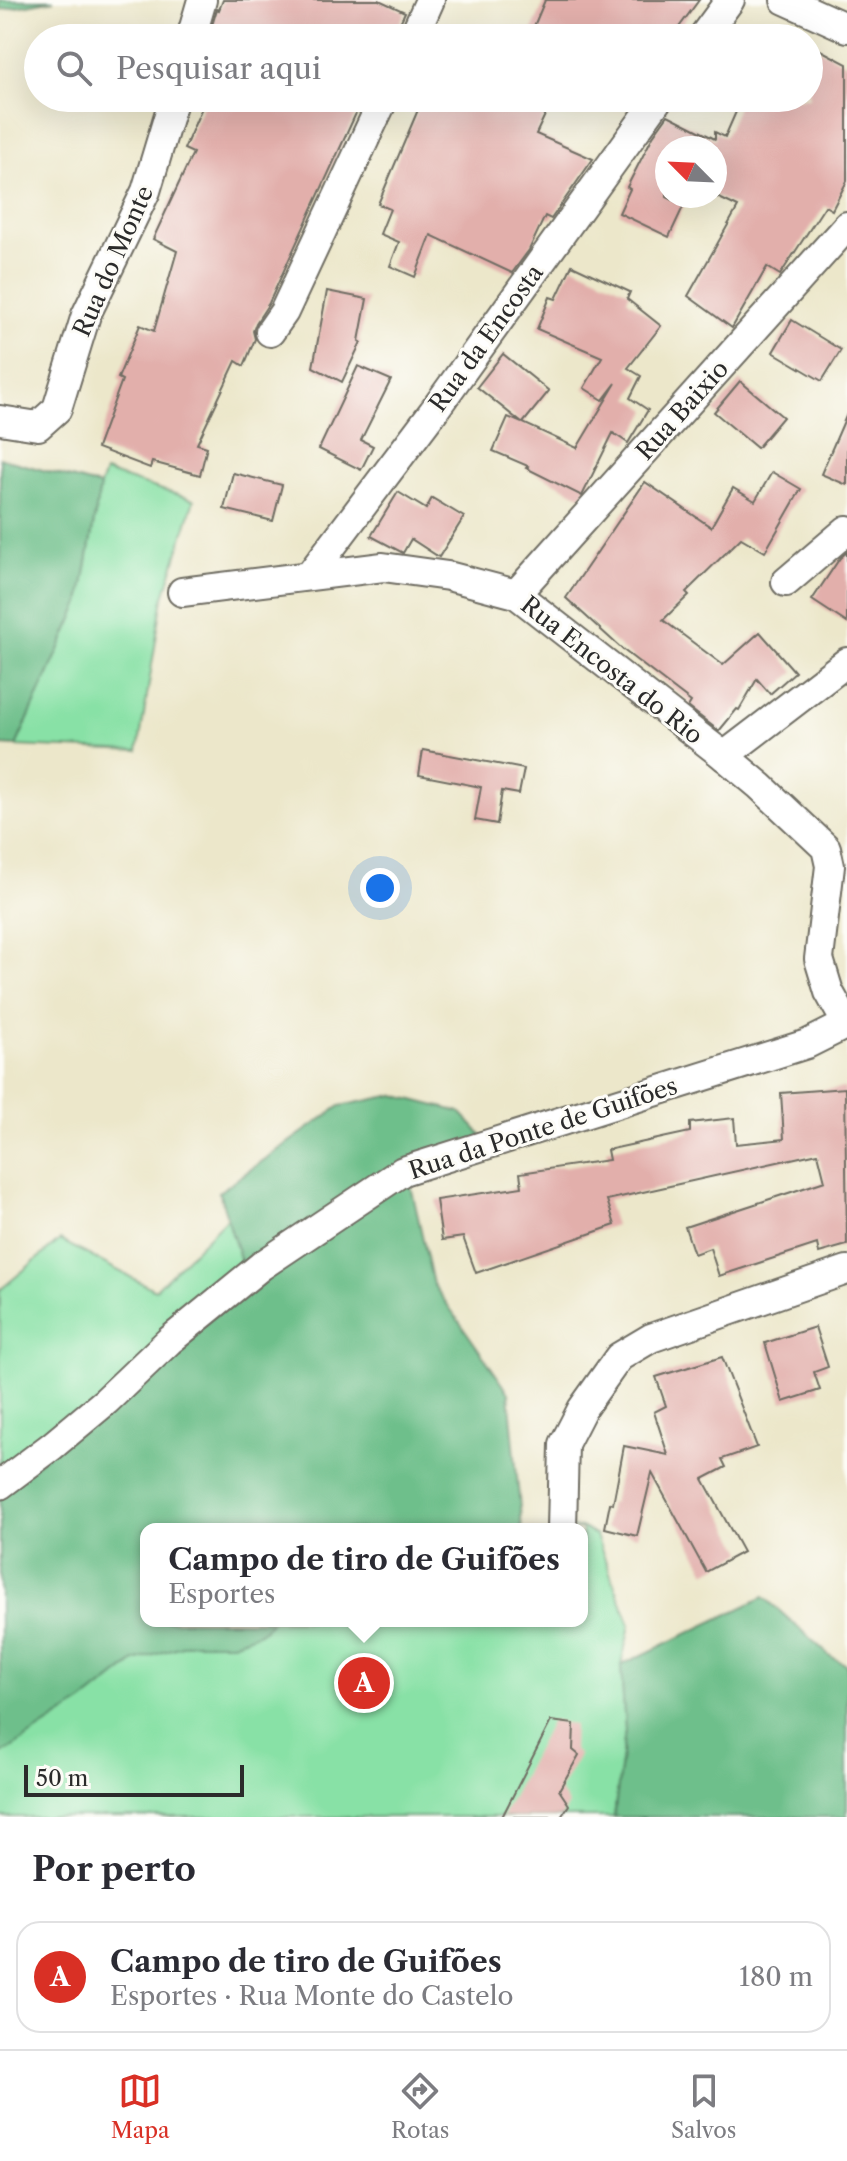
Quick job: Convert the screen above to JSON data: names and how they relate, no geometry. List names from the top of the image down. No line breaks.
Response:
{"streets":{"street":["Rua do Monte","Rua da Encosta","Rua Baixio","Rua Encosta do Rio","Rua da Ponte de Guifões"]},"crossings":[["Rua da Encosta","Rua Encosta do Rio"],["Rua Baixio","Rua Encosta do Rio"],["Rua Encosta do Rio","Rua da Ponte de Guifões"]],"scale_bar":"50 m","north":"top left","page":{"search":"Pesquisar aqui","popup":["Campo de tiro de Guifões","Esportes"],"pins":"A","scale":"50 m","heading":"Por perto","list":[{"mark":"A","name":"Campo de tiro de Guifões","note":"Esportes · Rua Monte do Castelo","value":"180 m"}],"nav":["Mapa","Rotas","Salvos"]}}
